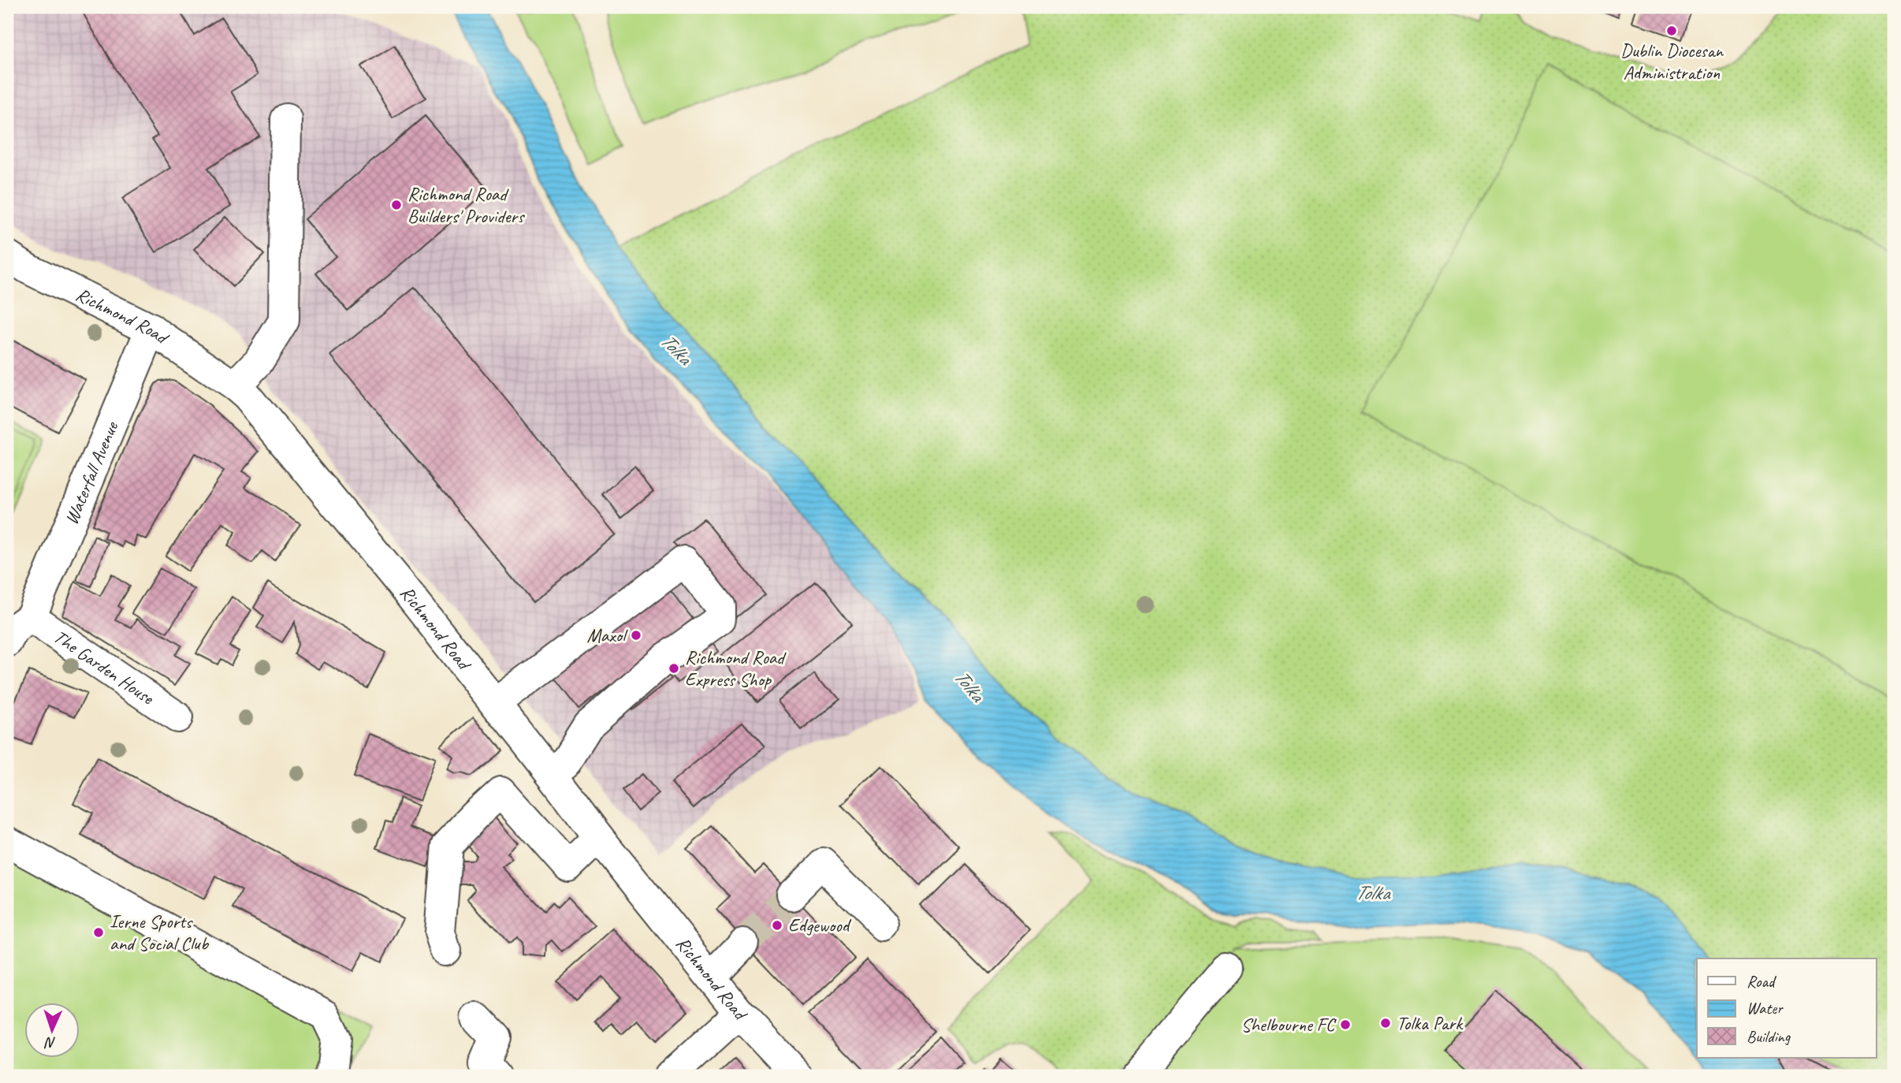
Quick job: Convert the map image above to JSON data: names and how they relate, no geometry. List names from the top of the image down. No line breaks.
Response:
{"streets":{"street":["Richmond Road","Waterfall Avenue","The Garden House"]},"crossings":[["Richmond Road","Waterfall Avenue"],["Waterfall Avenue","The Garden House"]],"water":["Tolka"],"places":["Dublin Diocesan Administration","Richmond Road Builders' Providers","Maxol","Richmond Road Express Shop","Edgewood","Ierne Sports and Social Club","Tolka Park","Shelbourne FC"],"legend":["Road","Water","Building"],"north":"bottom"}
